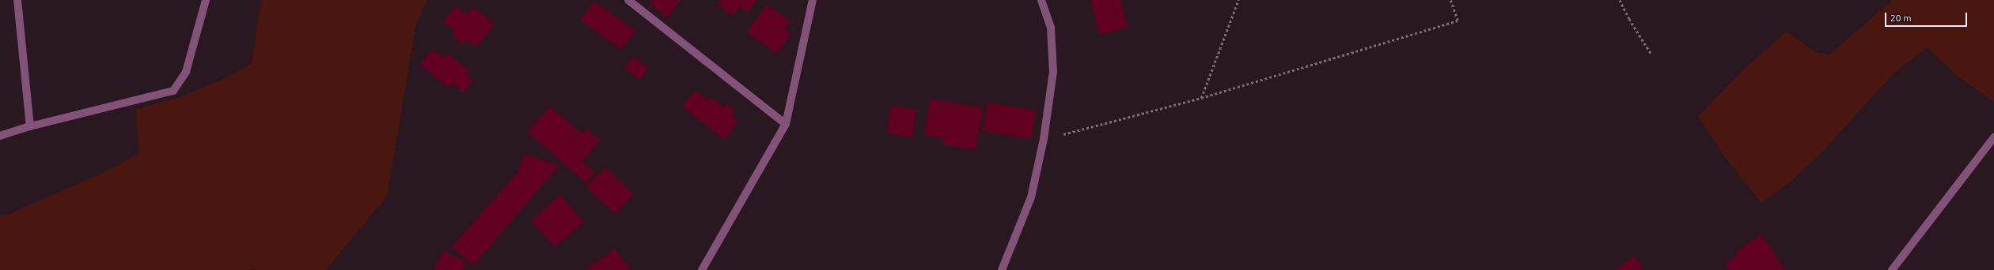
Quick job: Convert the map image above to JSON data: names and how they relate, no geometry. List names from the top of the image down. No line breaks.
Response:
{"scale_bar":"20 m"}
